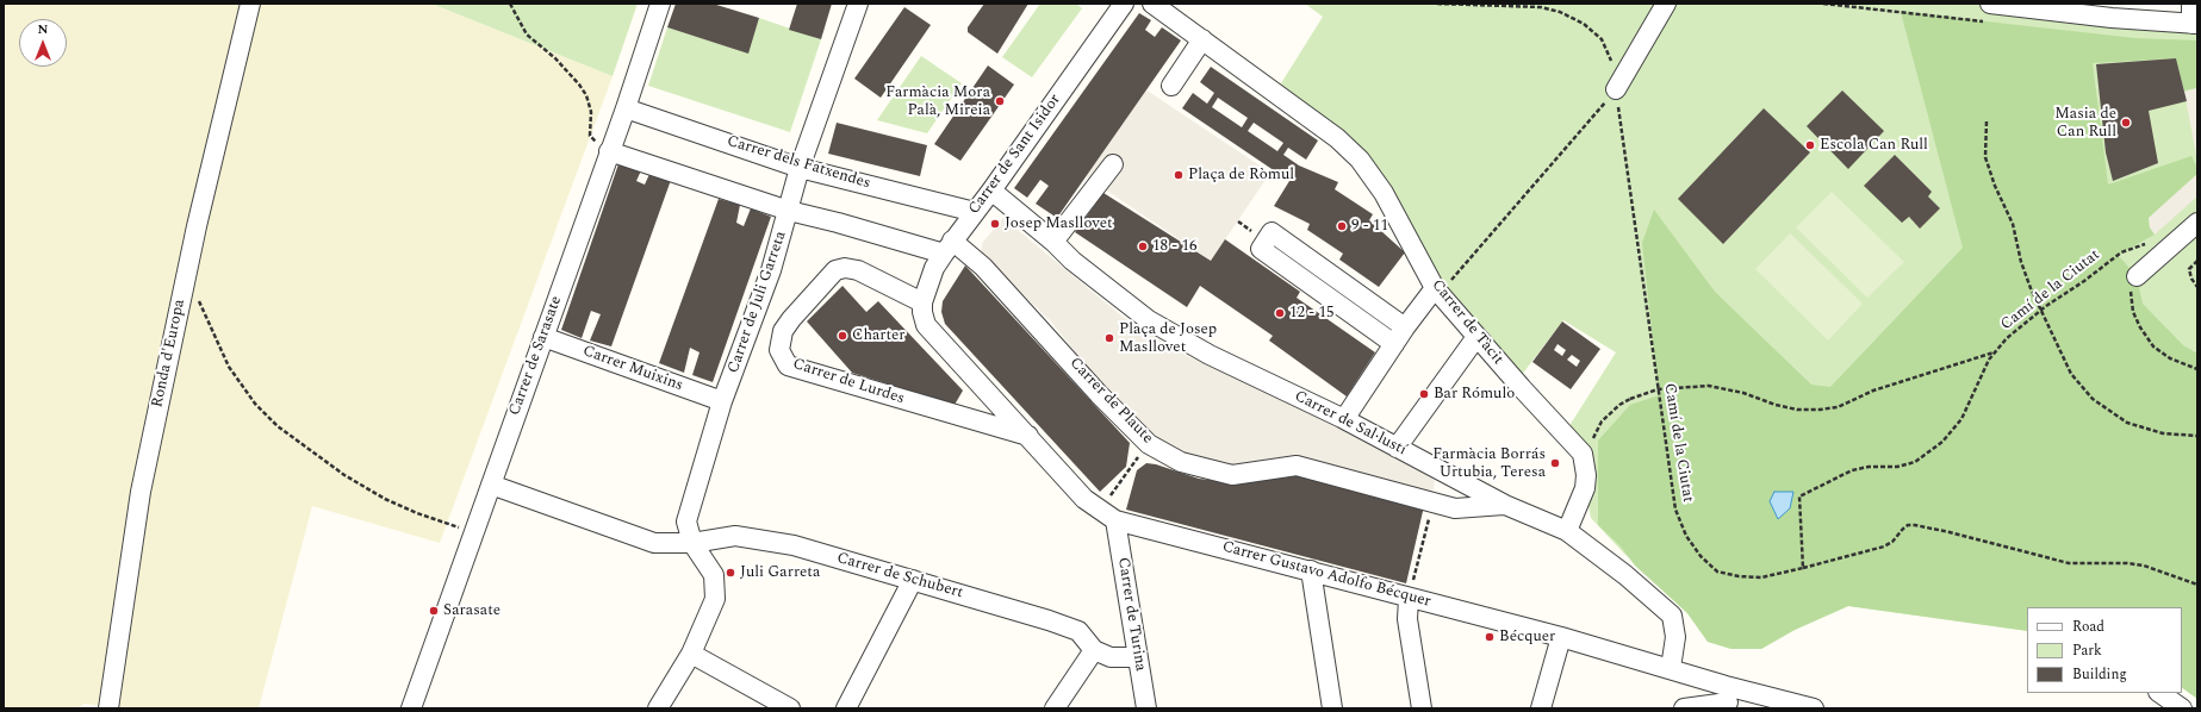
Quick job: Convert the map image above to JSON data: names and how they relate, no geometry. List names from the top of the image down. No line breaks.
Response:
{"streets":{"street":["Carrer de Sant Isidor","Carrer dels Fatxendes","Carrer de Juli Garreta","Carrer de Tàcit","Ronda d'Europa","Carrer de Sarasate","Carrer Muixins","Carrer de Lurdes","Carrer de Plaute","Carrer de Sal·lustí","Carrer Gustavo Adolfo Bécquer","Carrer de Schubert","Carrer de Turina"],"path":["Camí de la Ciutat"]},"crossings":[["Carrer de Sant Isidor","Carrer dels Fatxendes"],["Carrer de Sant Isidor","Carrer de Lurdes"],["Carrer de Sant Isidor","Carrer de Plaute"],["Carrer de Sant Isidor","Carrer de Sal·lustí"],["Carrer de Sant Isidor","Carrer Gustavo Adolfo Bécquer"],["Carrer dels Fatxendes","Carrer de Juli Garreta"],["Carrer dels Fatxendes","Carrer de Sarasate"],["Carrer de Juli Garreta","Carrer Muixins"],["Carrer de Juli Garreta","Carrer de Schubert"],["Carrer de Tàcit","Carrer de Sal·lustí"],["Carrer de Sarasate","Carrer Muixins"],["Carrer de Sarasate","Carrer de Schubert"],["Carrer de Lurdes","Carrer Gustavo Adolfo Bécquer"],["Carrer de Plaute","Carrer de Sal·lustí"],["Carrer de Sal·lustí","Carrer Gustavo Adolfo Bécquer"],["Carrer Gustavo Adolfo Bécquer","Carrer de Turina"]],"places":["Farmàcia Mora Palà, Mireia","Masia de Can Rull","Escola Can Rull","Plaça de Ròmul","Josep Masllovet","9 - 11","18 - 16","12 - 15","Charter","Plaça de Josep Masllovet","Bar Rómulo","Farmàcia Borrás Urtubia, Teresa","Juli Garreta","Sarasate","Bécquer"],"legend":["Road","Park","Building"],"north":"top"}
